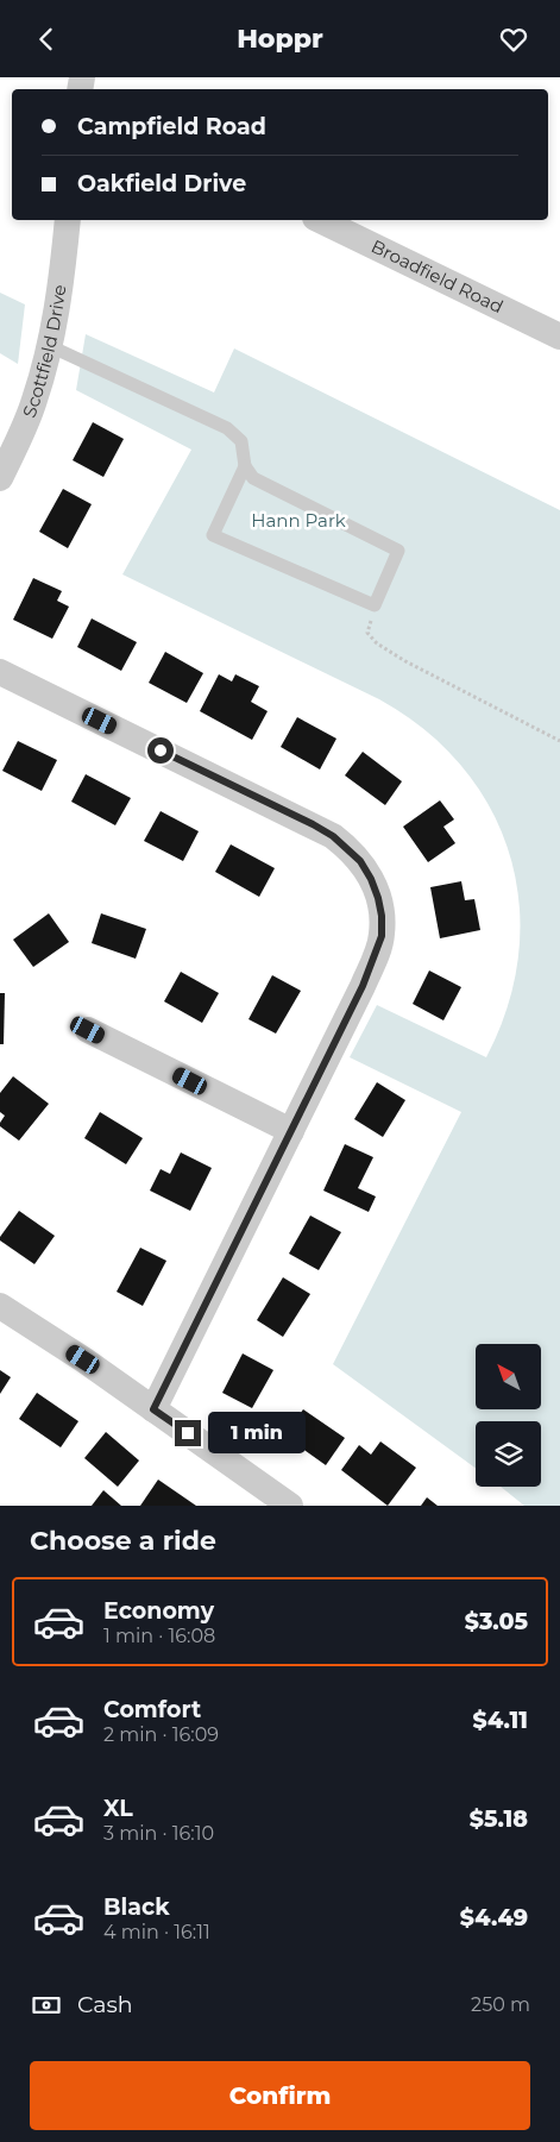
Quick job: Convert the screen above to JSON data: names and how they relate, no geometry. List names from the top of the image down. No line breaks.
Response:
{"streets":{"street":["Broadfield Road","Scottfield Drive"]},"parks":["Hann Park"],"north":"top left","page":{"header":"Hoppr","banner":["Campfield Road","Oakfield Drive"],"bubble":"1 min","heading":"Choose a ride","list":[{"name":"Economy","note":"1 min · 16:08","value":"$3.05"},{"name":"Comfort","note":"2 min · 16:09","value":"$4.11"},{"name":"XL","note":"3 min · 16:10","value":"$5.18"},{"name":"Black","note":"4 min · 16:11","value":"$4.49"}],"pay":["Cash","250 m"],"buttons":"Confirm"}}
